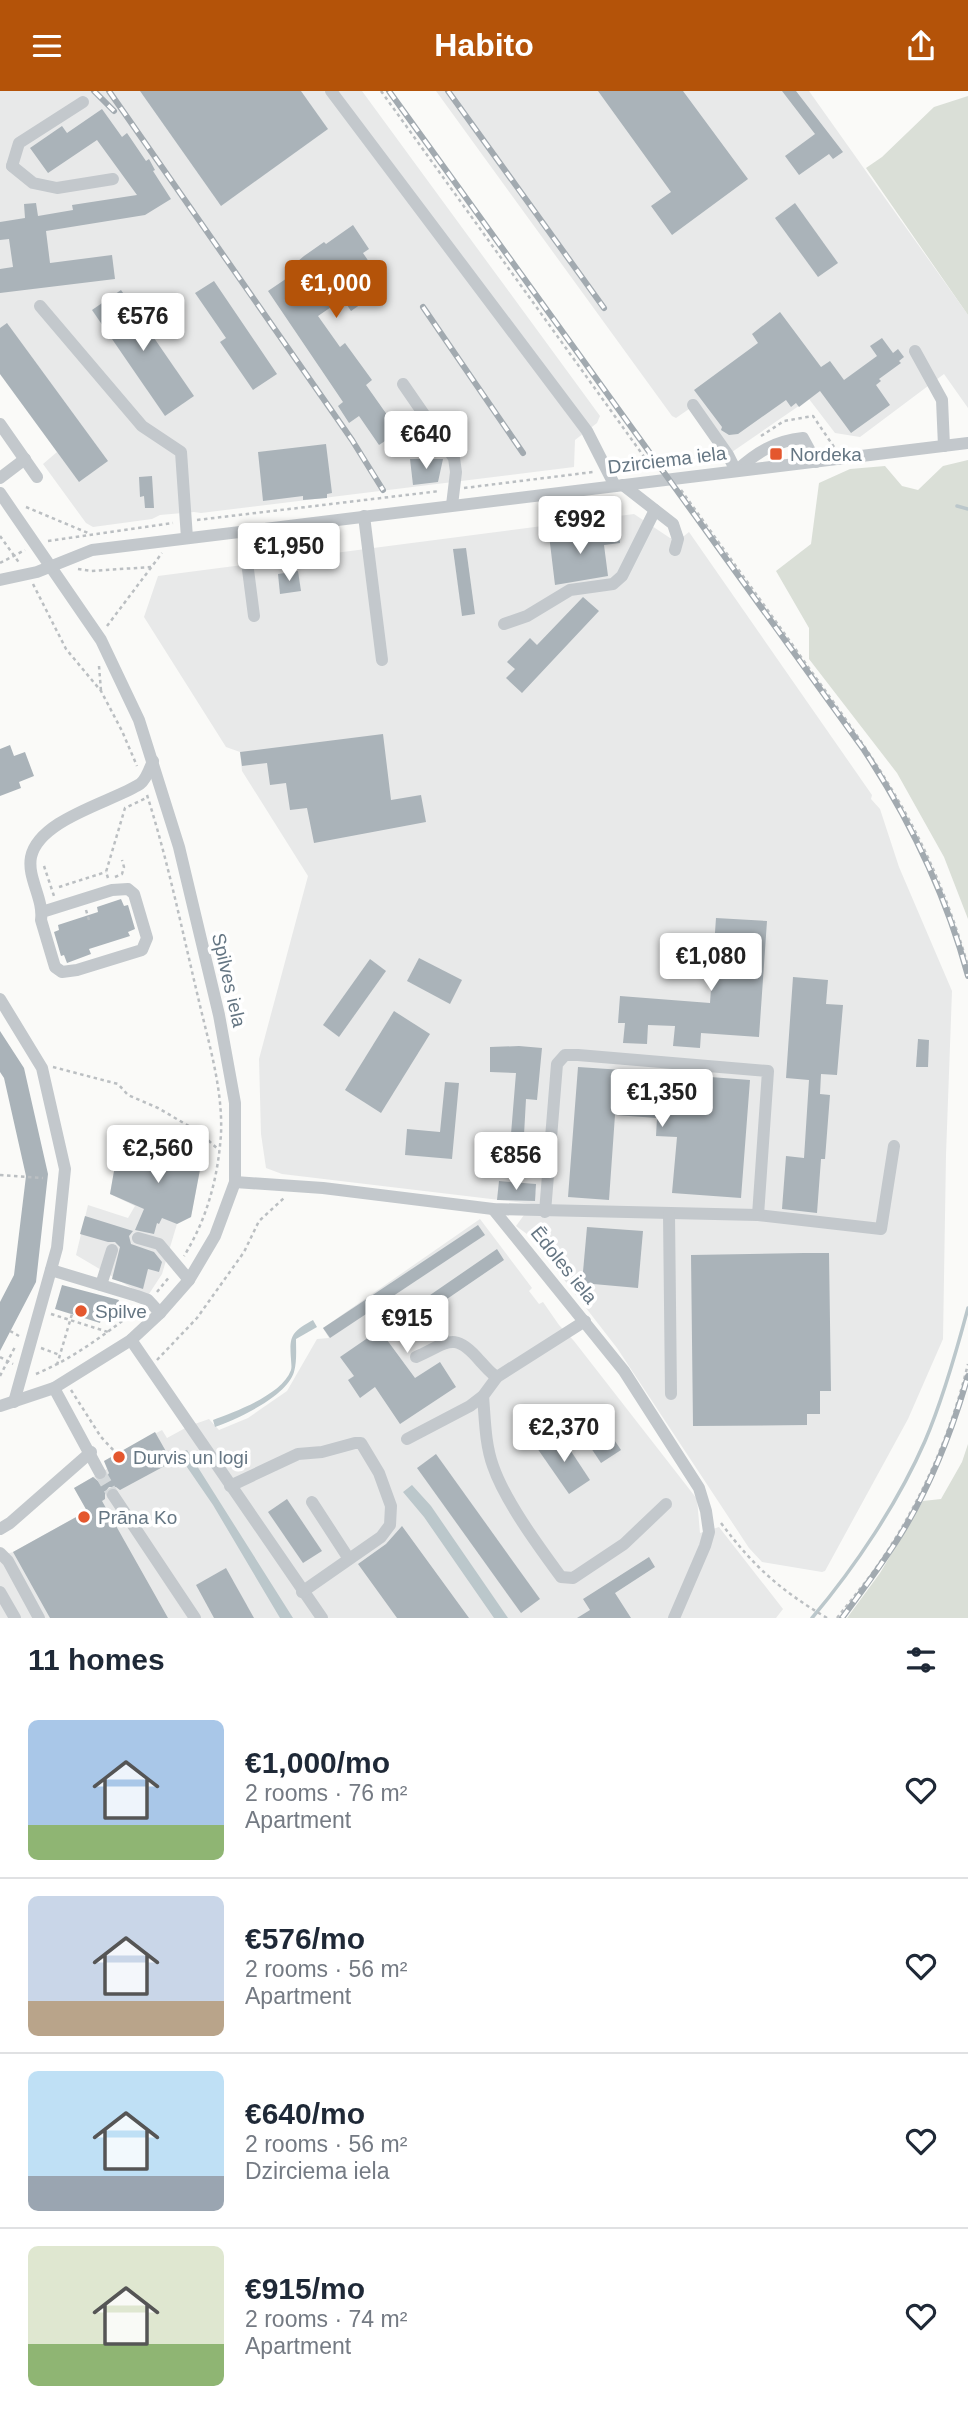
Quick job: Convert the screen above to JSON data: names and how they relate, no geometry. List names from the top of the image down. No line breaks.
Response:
{"streets":{"street":["Dzirciema iela","Spilves iela","Ēdoles iela"]},"crossings":[["Dzirciema iela","Spilves iela"]],"places":{"transit":["Nordeka"],"other":["Spilve","Durvis un logi","Prāna Ko"]},"page":{"header":"Habito","price":["€1,000","€576","€640","€992","€1,950","€1,080","€1,350","€2,560","€856","€915","€2,370"],"heading":"11 homes","list":[{"name":"€1,000/mo","note":"2 rooms · 76 m² · Apartment"},{"name":"€576/mo","note":"2 rooms · 56 m² · Apartment"},{"name":"€640/mo","note":"2 rooms · 56 m² · Dzirciema iela"},{"name":"€915/mo","note":"2 rooms · 74 m² · Apartment"}]}}
